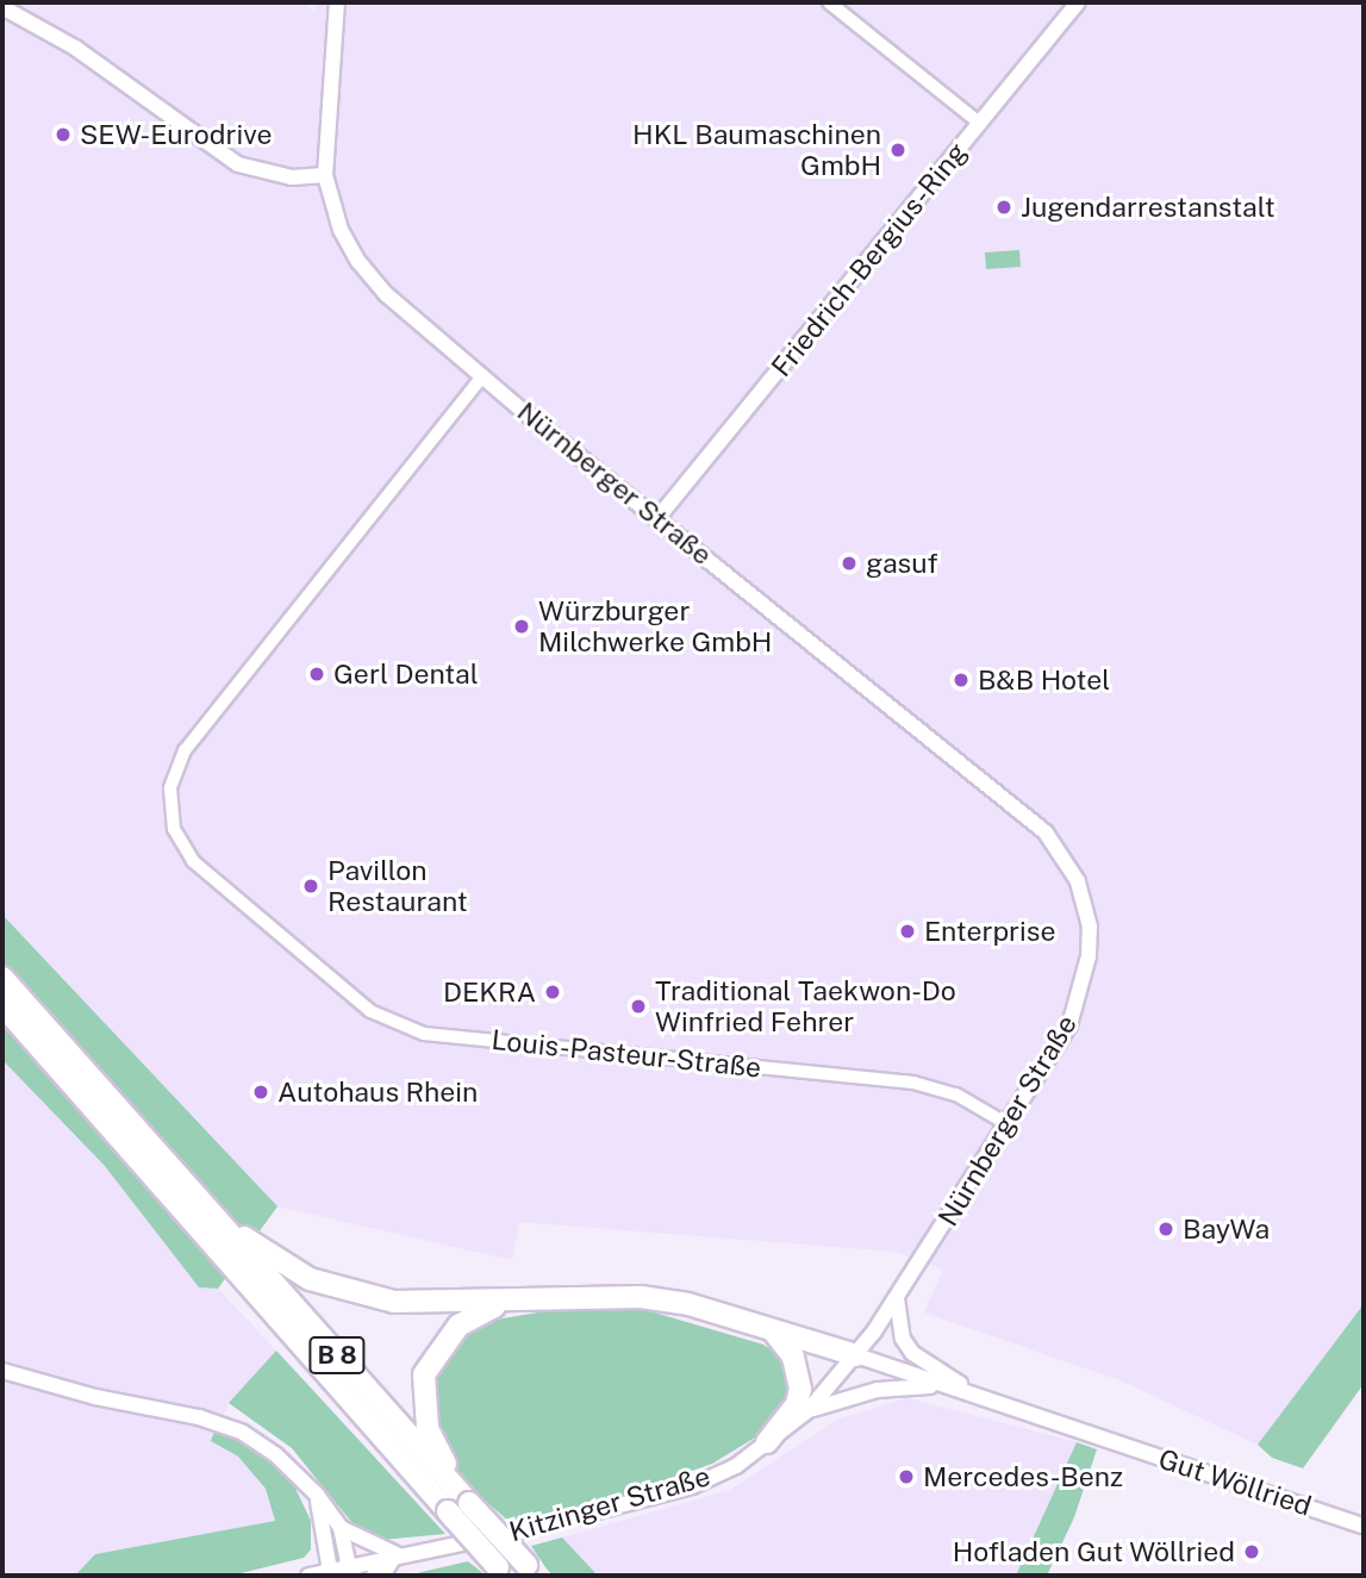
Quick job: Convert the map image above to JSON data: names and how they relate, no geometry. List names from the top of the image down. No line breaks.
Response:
{"streets":{"highway":["B 8"],"street":["Friedrich-Bergius-Ring","Nürnberger Straße","Louis-Pasteur-Straße","Gut Wöllried","Kitzinger Straße"]},"crossings":[["Friedrich-Bergius-Ring","Nürnberger Straße"],["Nürnberger Straße","Louis-Pasteur-Straße"],["Nürnberger Straße","Kitzinger Straße"]],"places":["SEW-Eurodrive","HKL Baumaschinen GmbH","Jugendarrestanstalt","gasuf","Würzburger Milchwerke GmbH","Gerl Dental","B&B Hotel","Pavillon Restaurant","Enterprise","DEKRA","Traditional Taekwon-Do Winfried Fehrer","Autohaus Rhein","BayWa","Mercedes-Benz","Hofladen Gut Wöllried"]}
